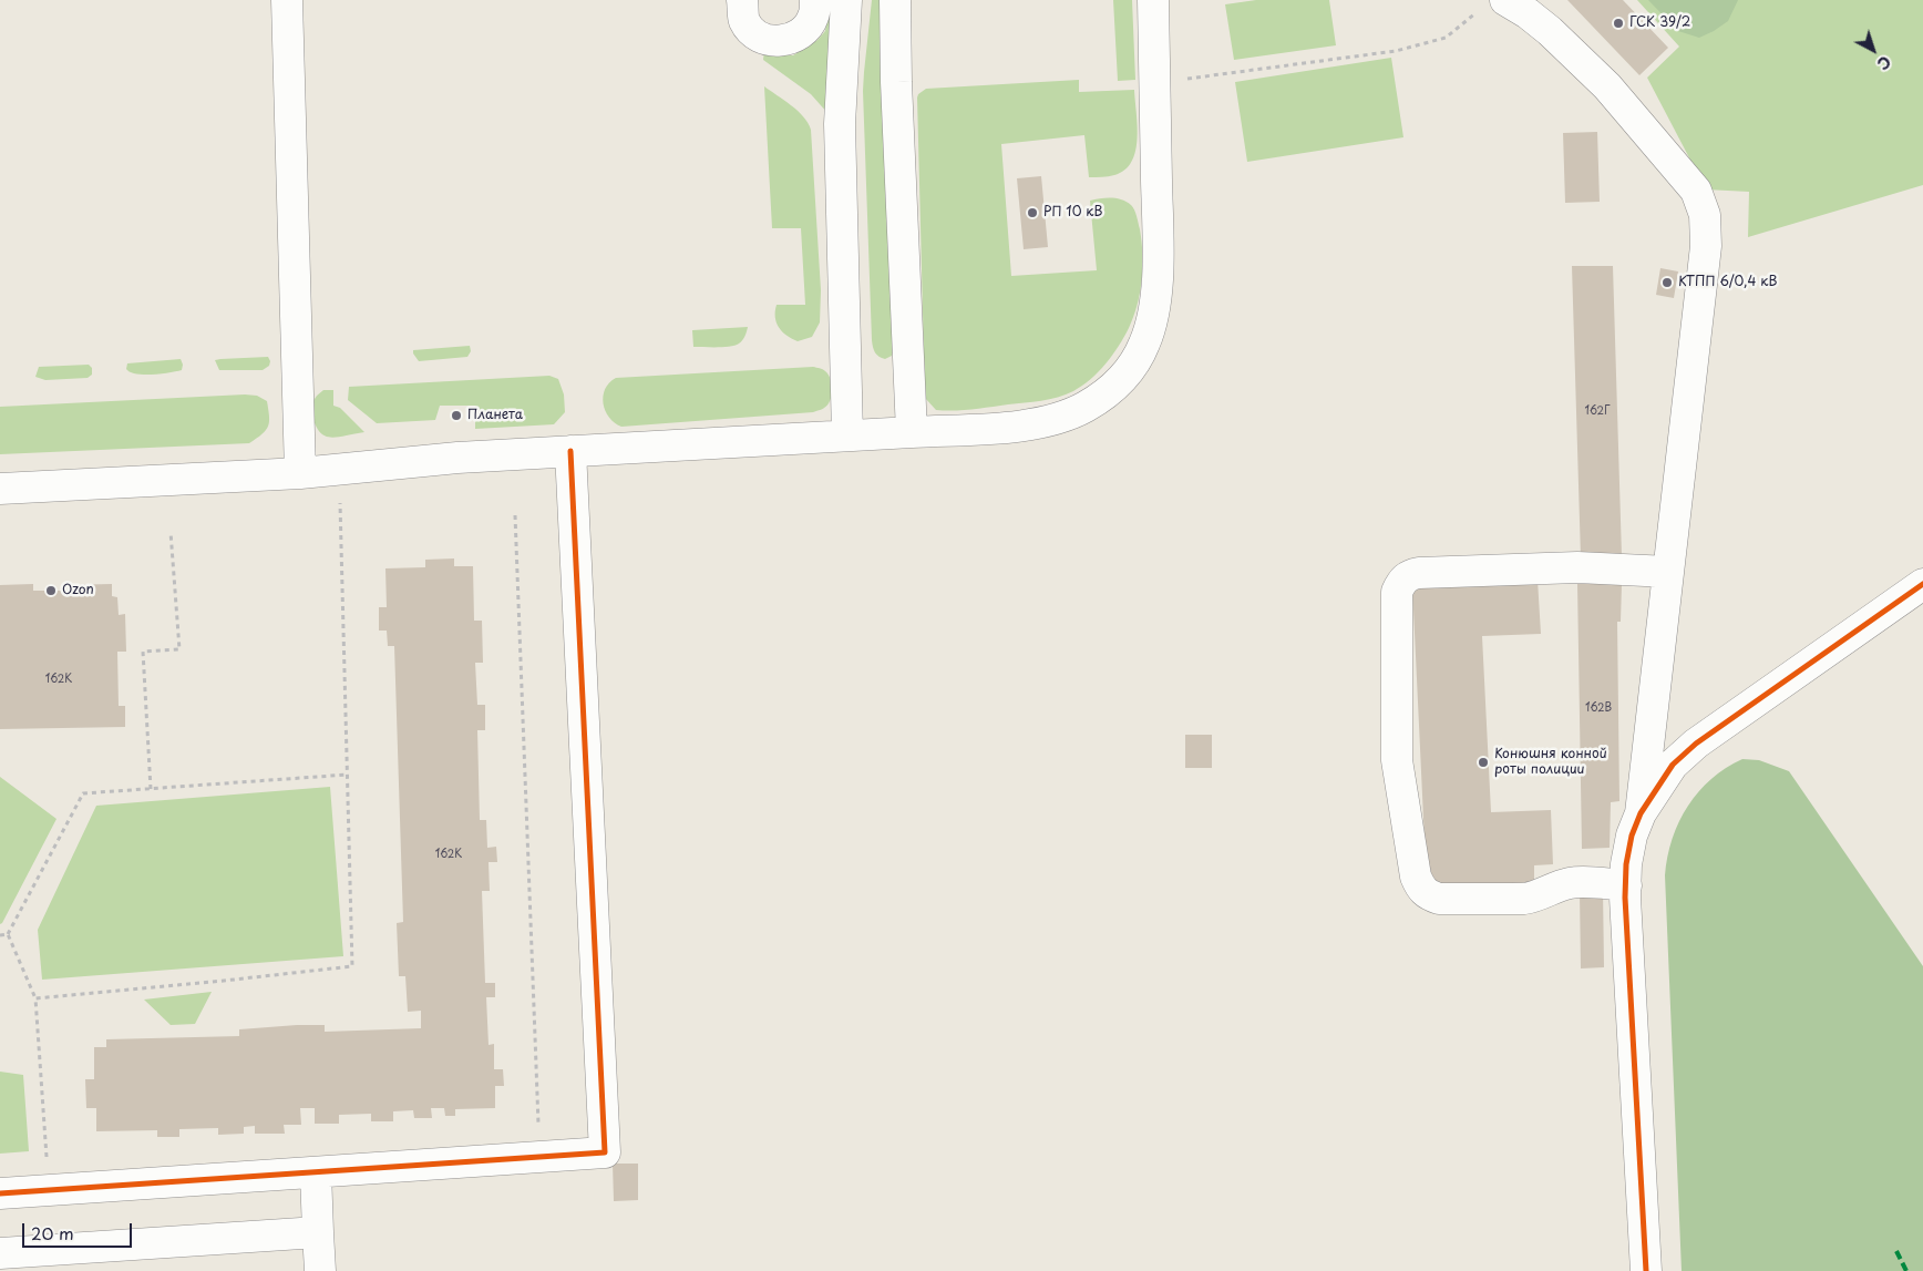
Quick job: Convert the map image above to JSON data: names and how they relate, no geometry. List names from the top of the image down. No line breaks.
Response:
{"places":["ГСК 39/2","РП 10 кВ","КТПП 6/0,4 кВ","Планета","Ozon","Конюшня конной роты полиции"],"house_numbers":["162Г","162К","162В","162К"],"scale_bar":"20 m","north":"bottom right"}
